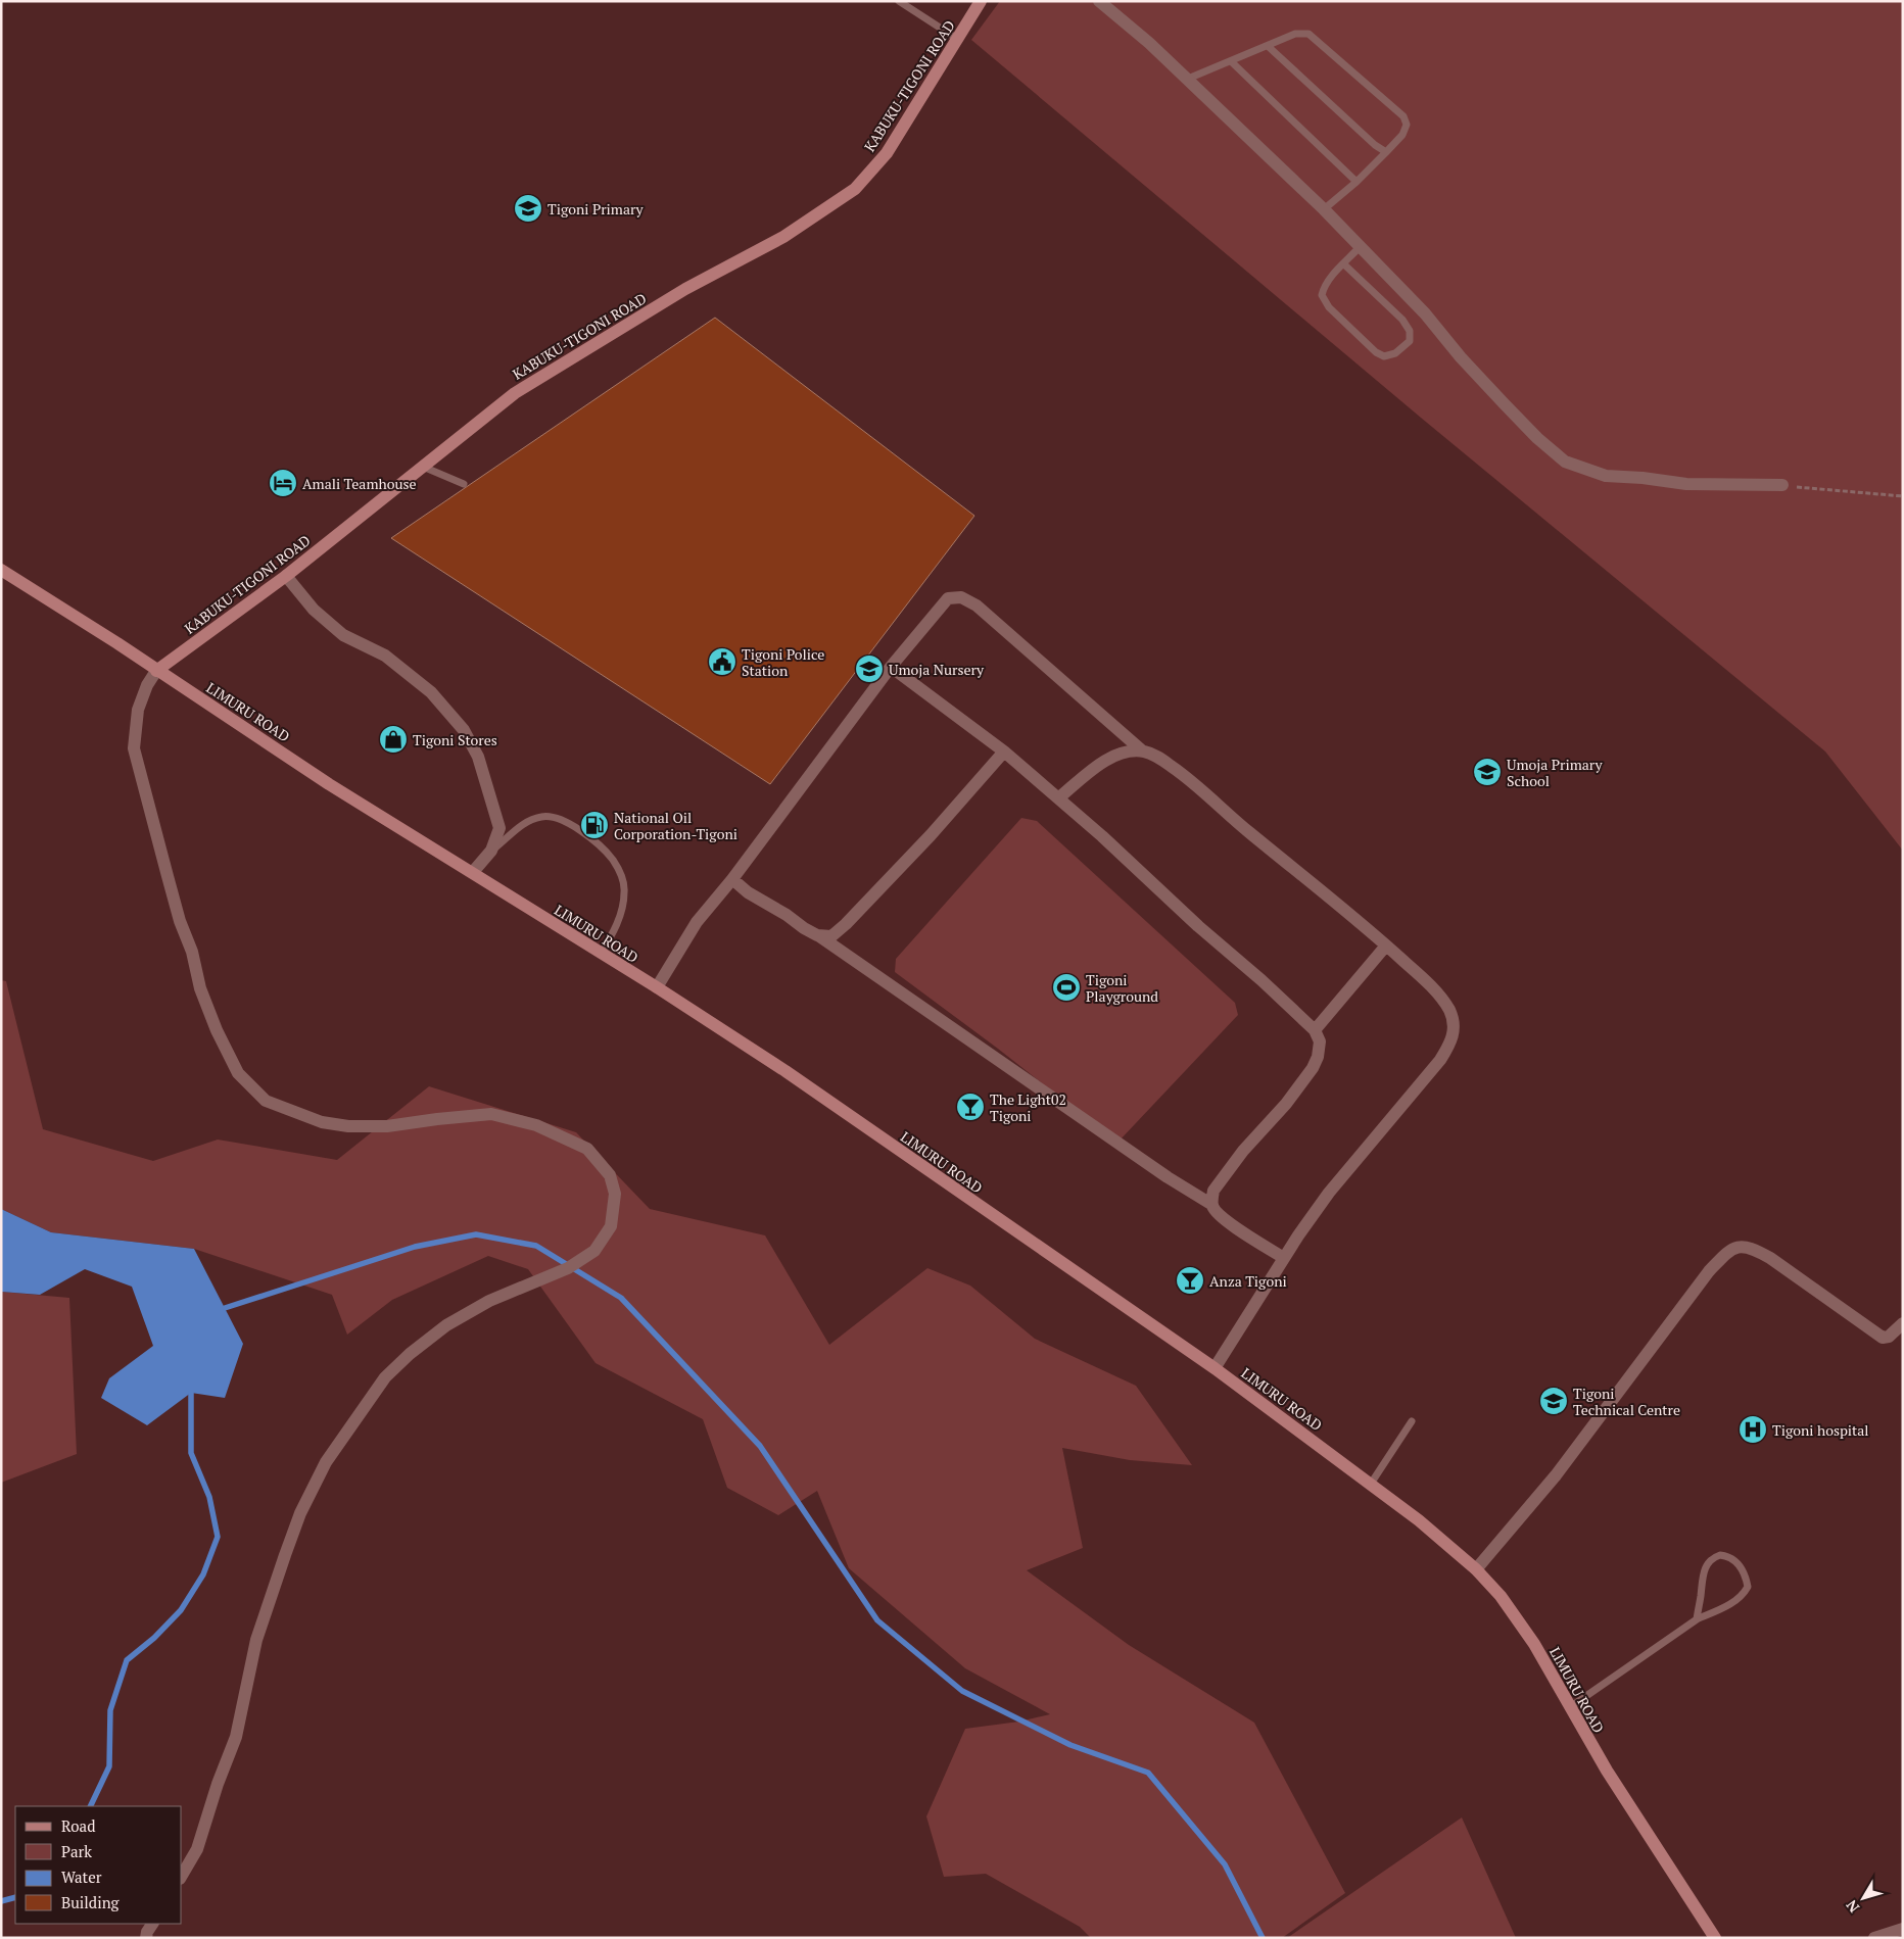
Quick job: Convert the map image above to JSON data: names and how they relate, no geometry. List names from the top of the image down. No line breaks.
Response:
{"streets":{"main road":["KABUKU-TIGONI ROAD","LIMURU ROAD"]},"crossings":[["KABUKU-TIGONI ROAD","LIMURU ROAD"]],"places":{"school or university":["Tigoni Primary","Umoja Nursery","Umoja Primary School","Tigoni Technical Centre"],"hotel":["Amali Teamhouse"],"public building":["Tigoni Police Station"],"shop":["Tigoni Stores"],"fuel station":["National Oil Corporation-Tigoni"],"sports":["Tigoni Playground"],"bar":["The Light02 Tigoni","Anza Tigoni"],"hospital":["Tigoni hospital"]},"legend":["Road","Park","Water","Building"],"north":"bottom left"}
